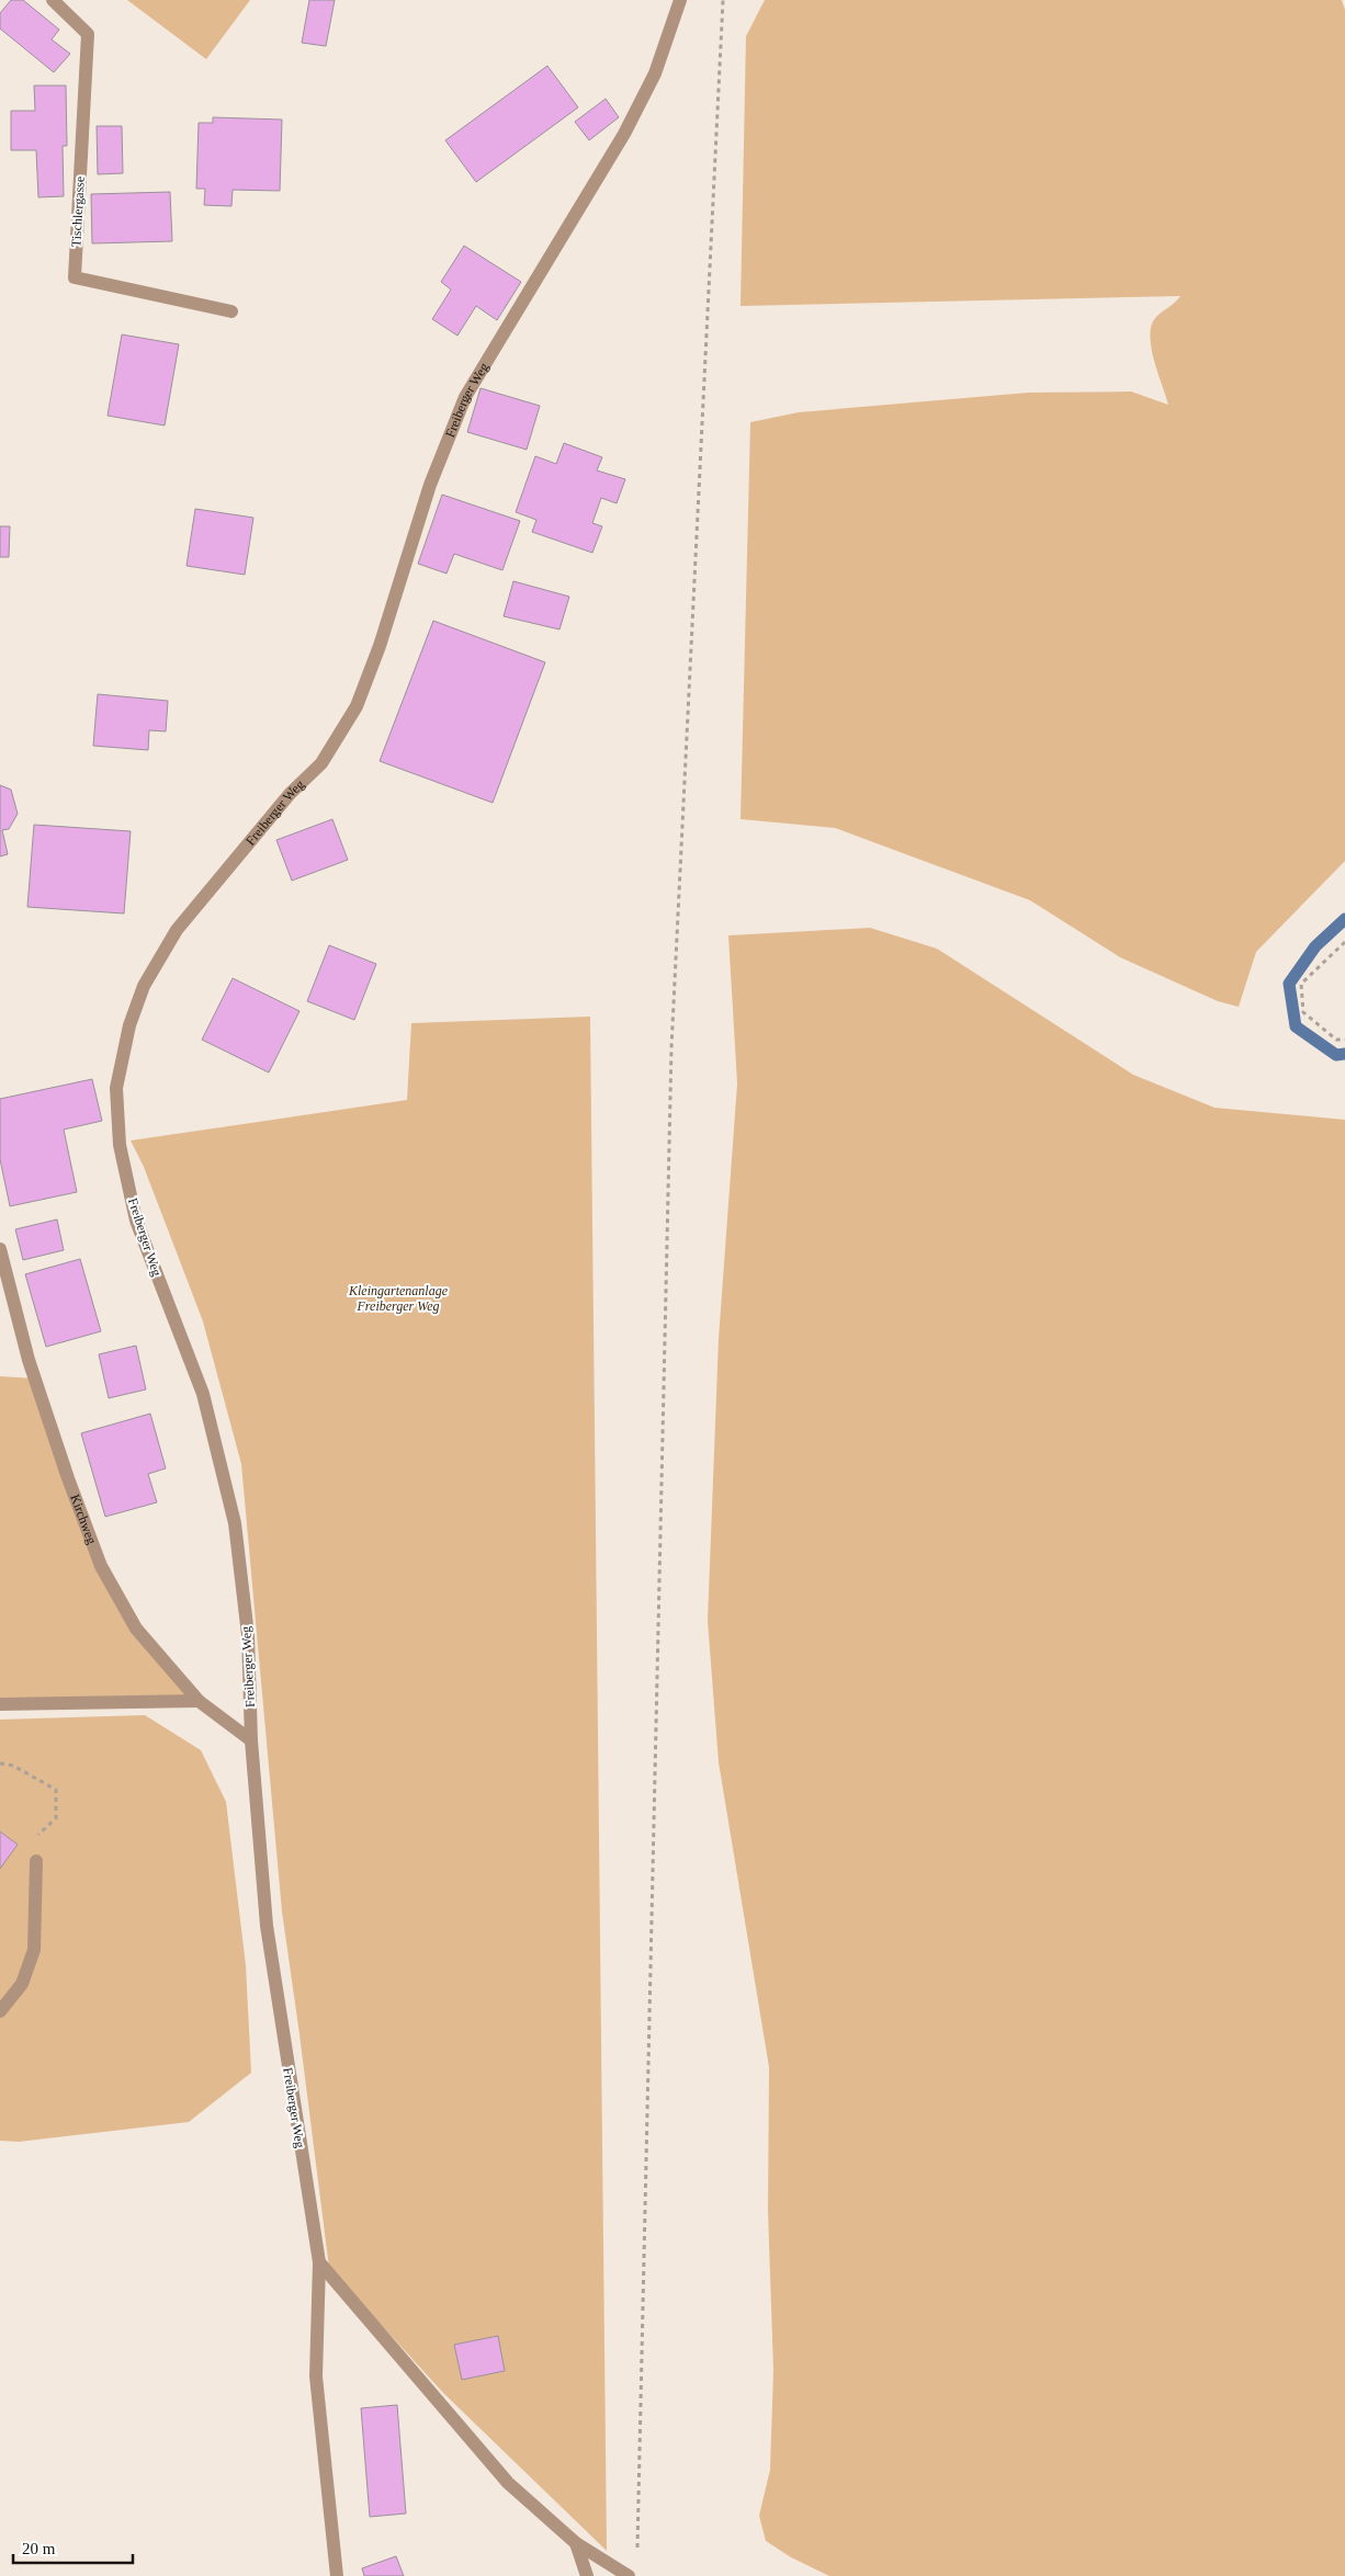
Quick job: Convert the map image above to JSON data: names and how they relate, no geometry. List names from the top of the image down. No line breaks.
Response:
{"streets":{"street":["Tischlergasse","Freiberger Weg","Kirchweg"]},"crossings":[["Freiberger Weg","Kirchweg"]],"parks":["Kleingartenanlage Freiberger Weg"],"scale_bar":"20 m"}
